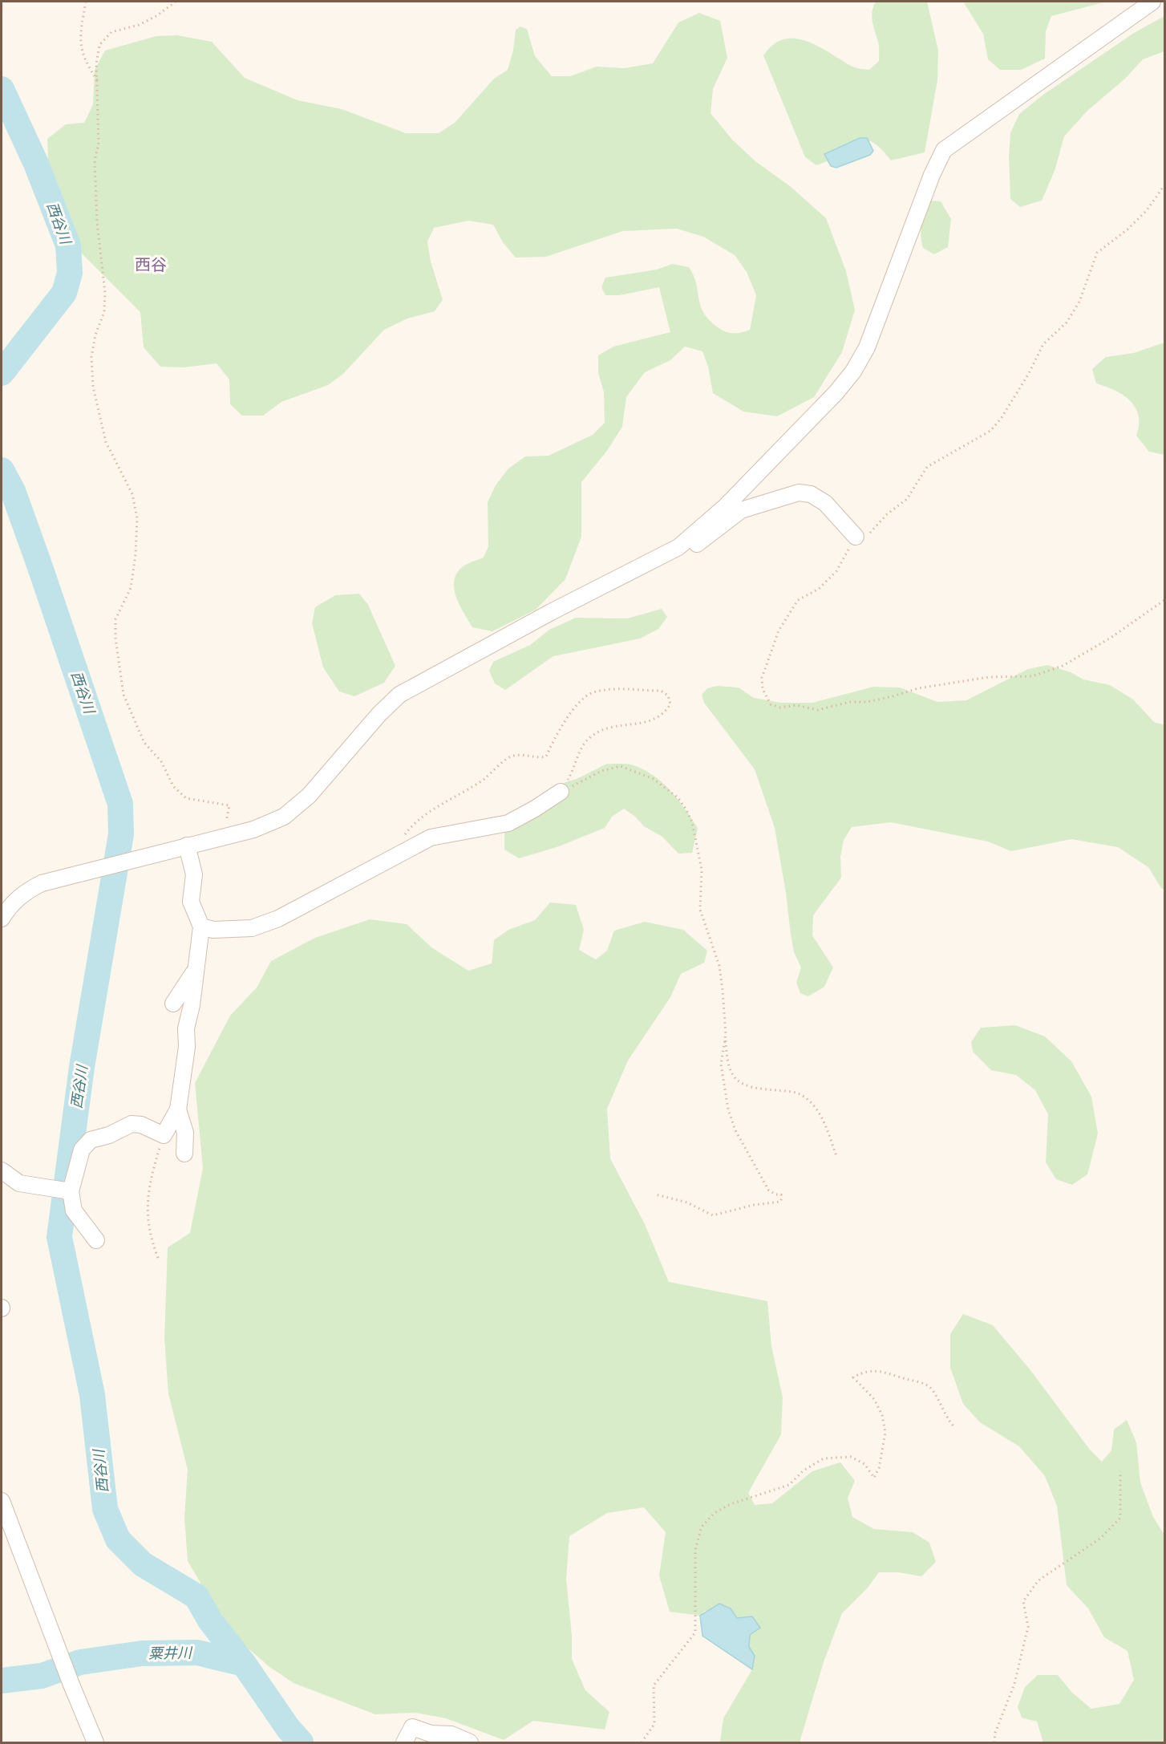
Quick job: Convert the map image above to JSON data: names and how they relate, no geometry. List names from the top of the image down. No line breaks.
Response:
{"districts":["西谷"],"water":["西谷川","粟井川"]}
